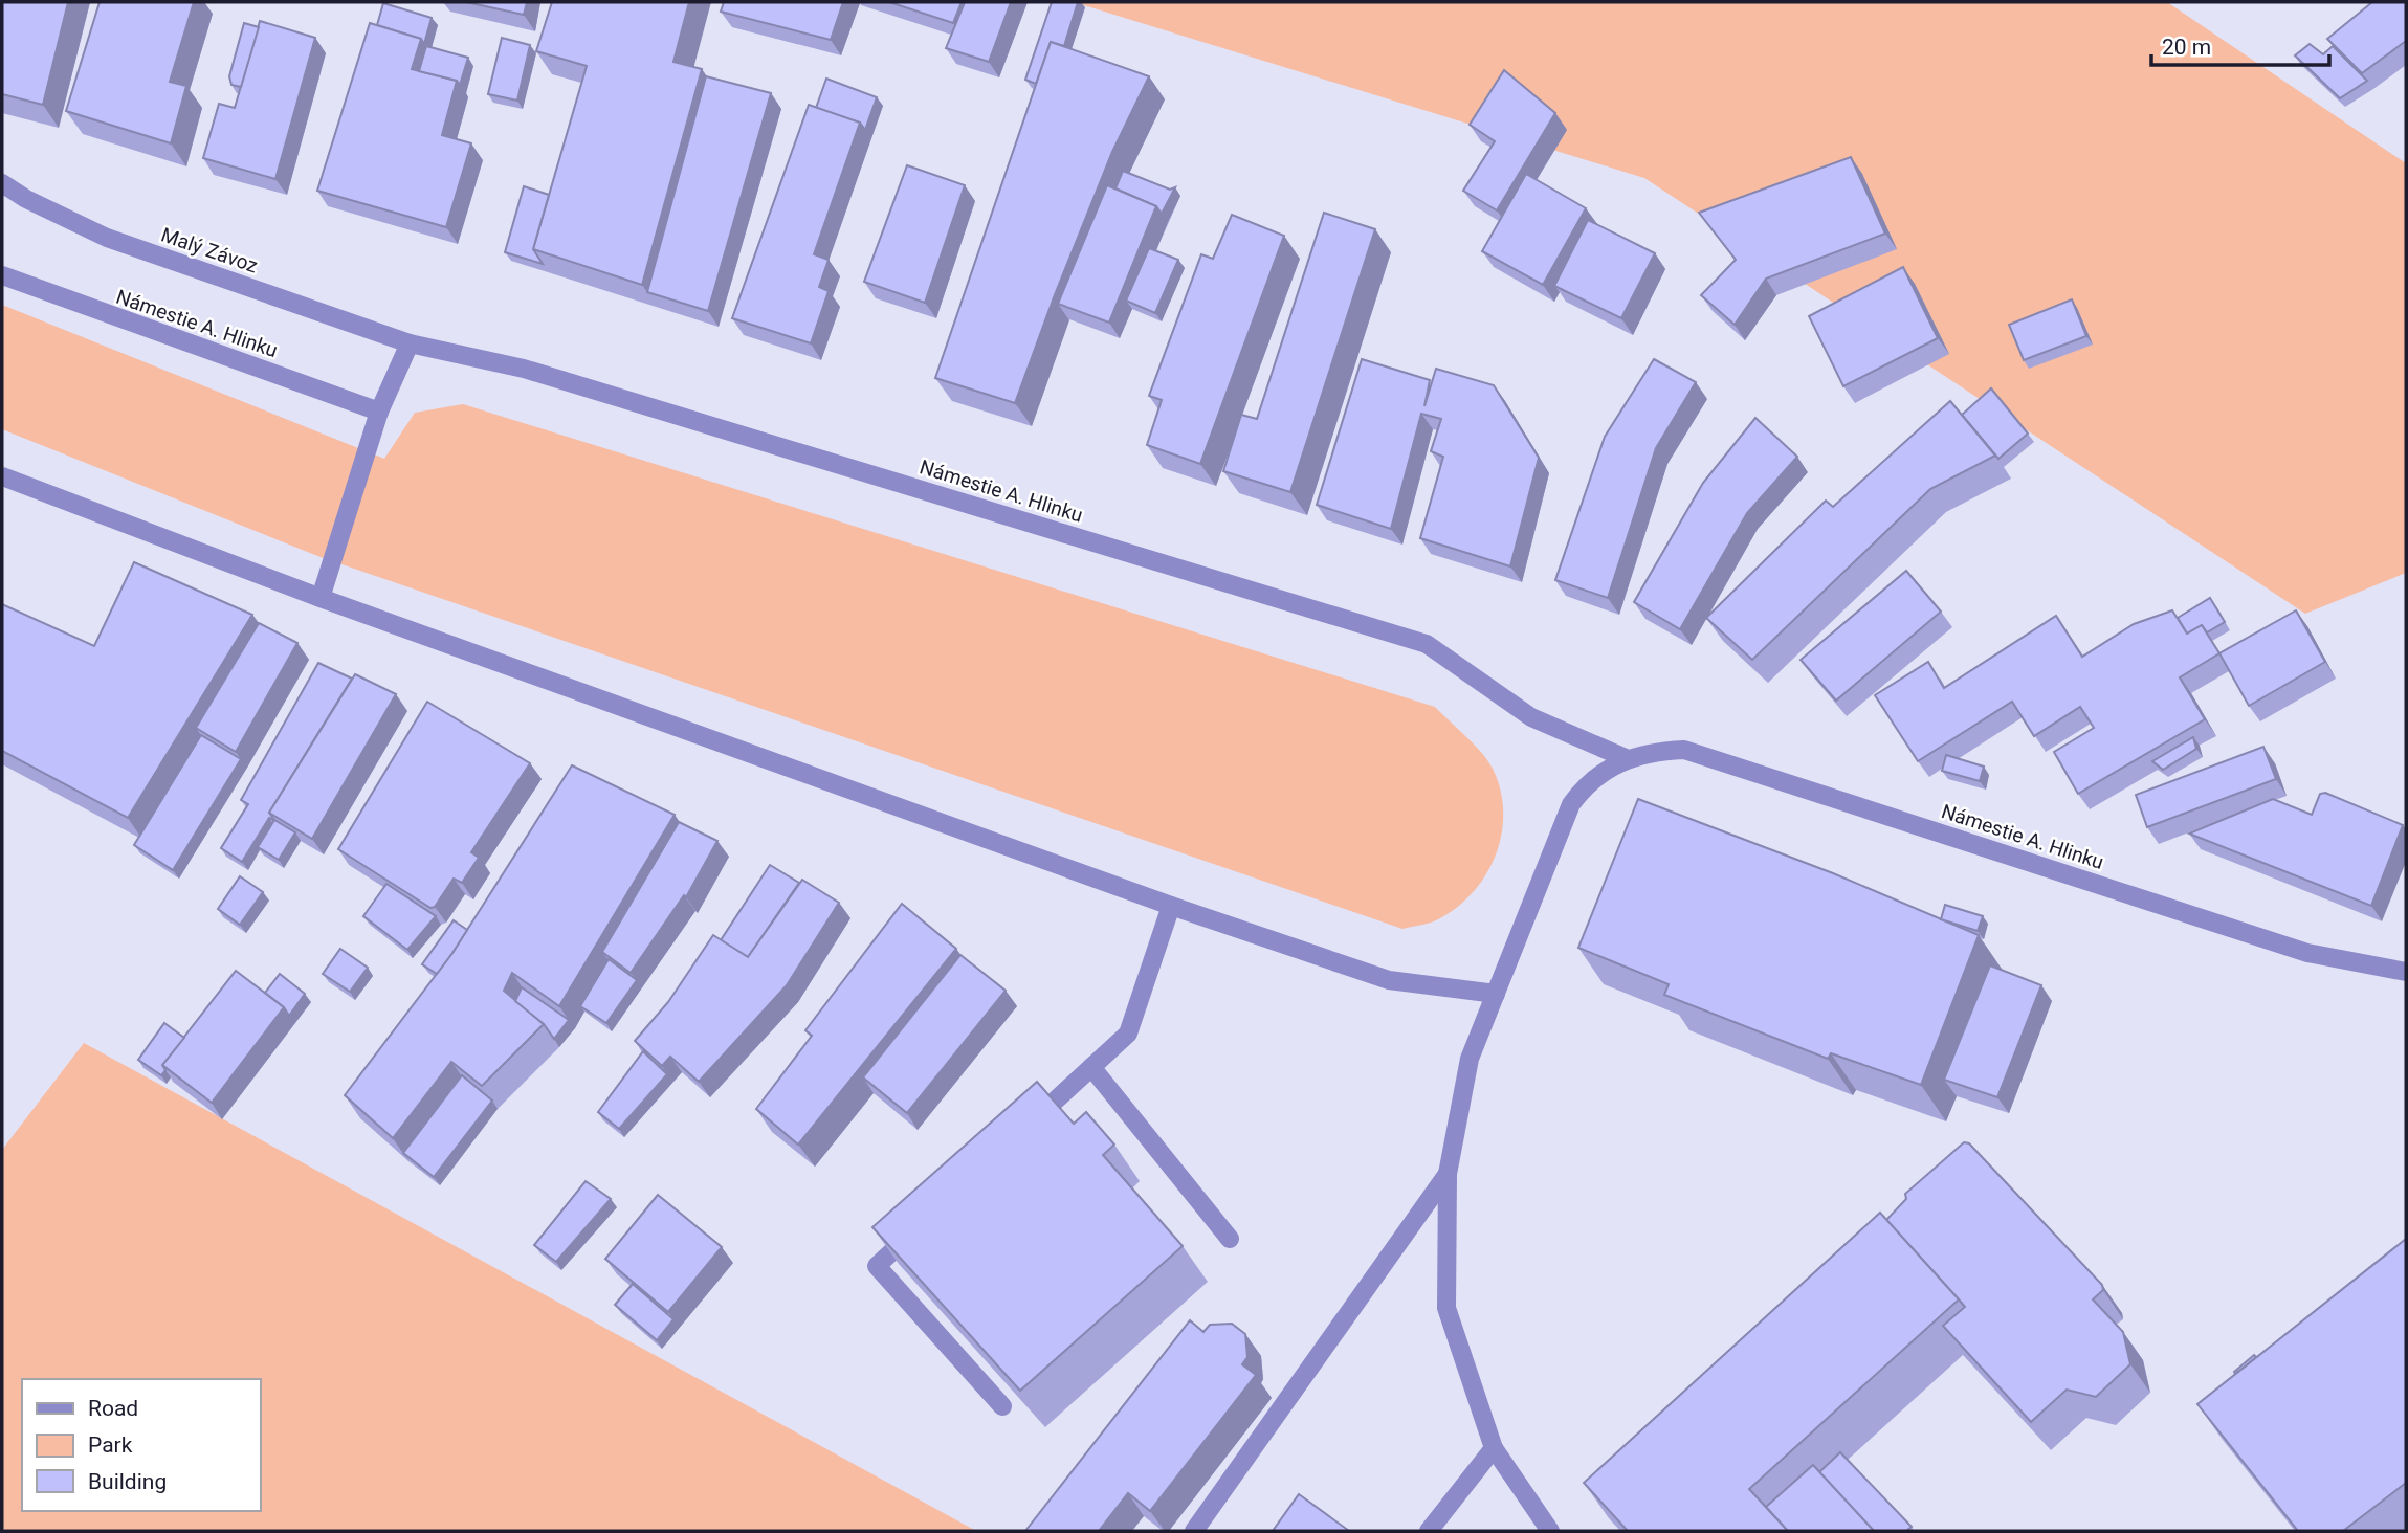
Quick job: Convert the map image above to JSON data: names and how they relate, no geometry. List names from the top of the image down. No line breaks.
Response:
{"streets":{"street":["Malý Závoz","Námestie A. Hlinku"]},"crossings":[["Malý Závoz","Námestie A. Hlinku"]],"legend":["Road","Park","Building"],"scale_bar":"20 m"}
